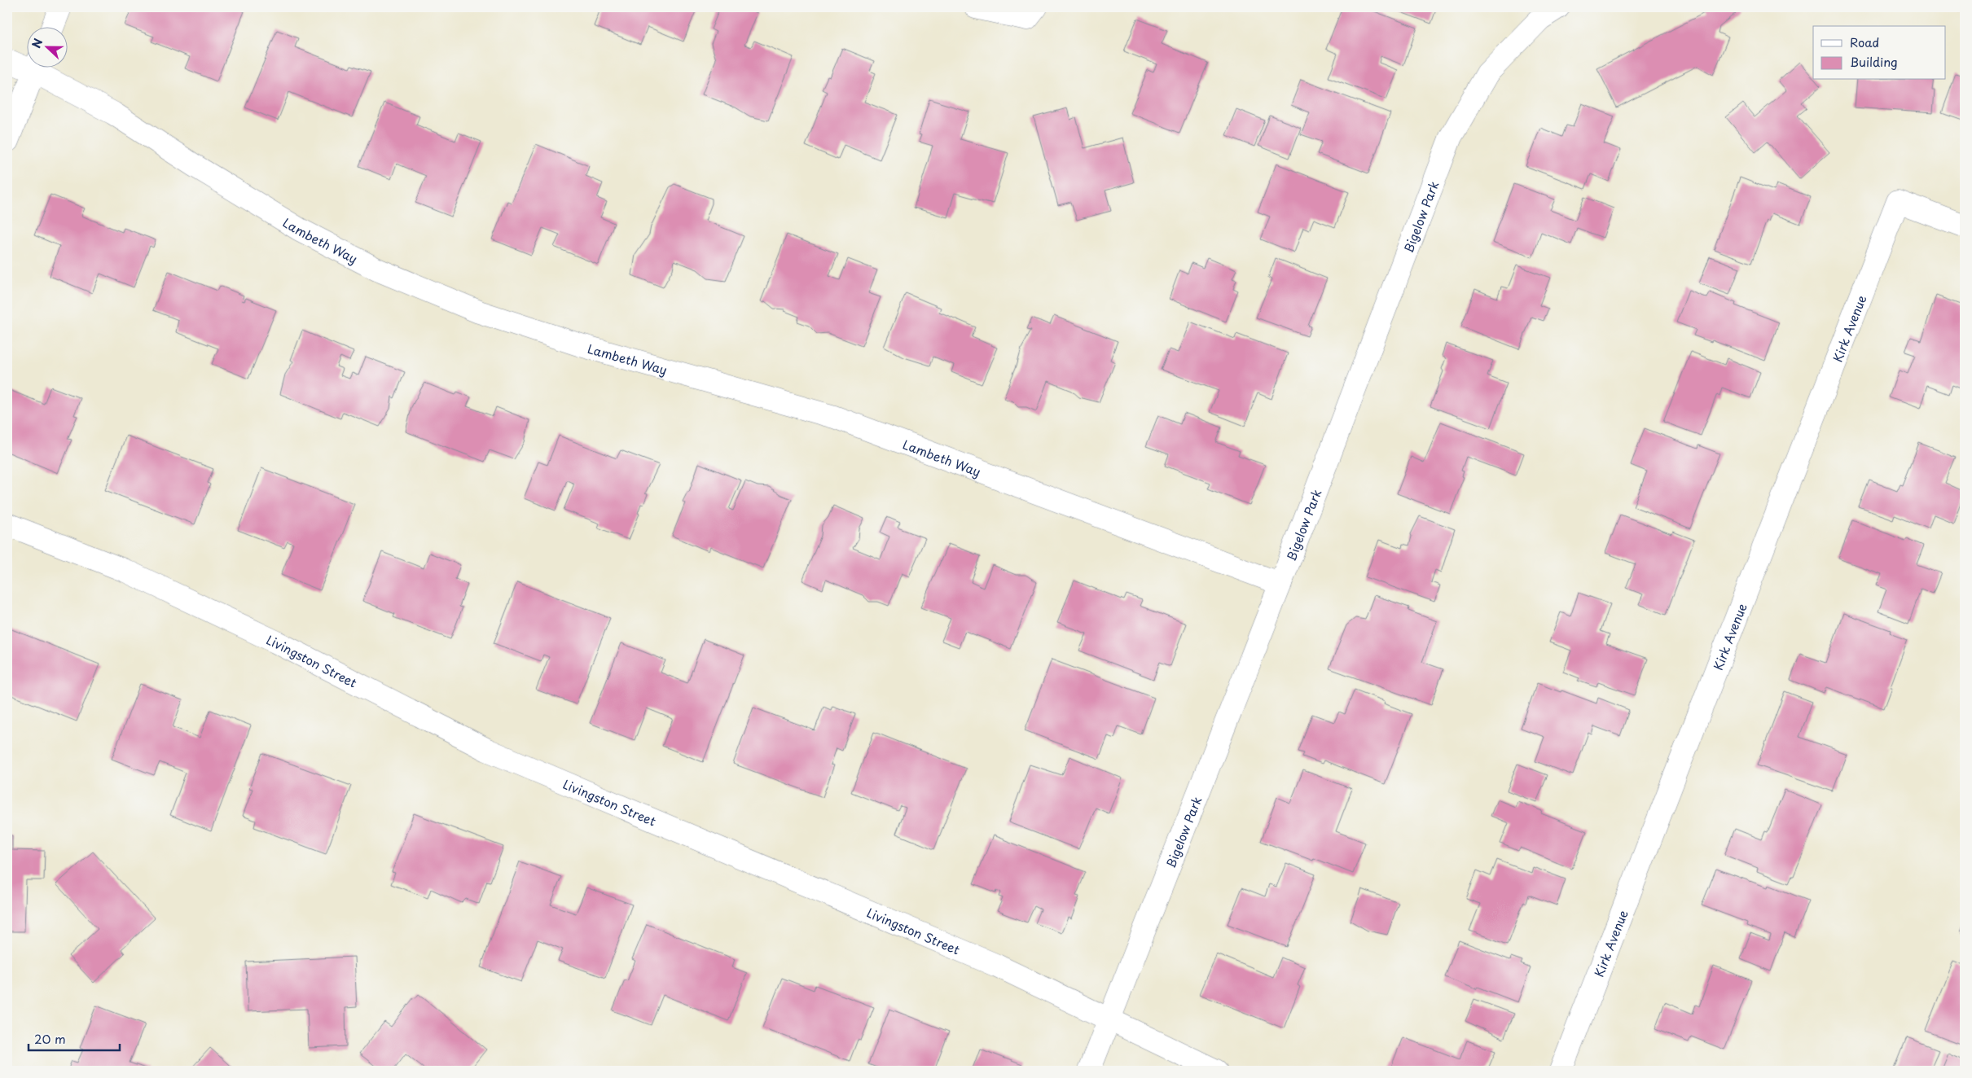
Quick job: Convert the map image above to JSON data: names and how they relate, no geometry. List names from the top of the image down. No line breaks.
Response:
{"streets":{"street":["Bigelow Park","Lambeth Way","Kirk Avenue","Livingston Street"]},"crossings":[["Bigelow Park","Lambeth Way"],["Bigelow Park","Livingston Street"]],"legend":["Road","Building"],"scale_bar":"20 m","north":"left"}
